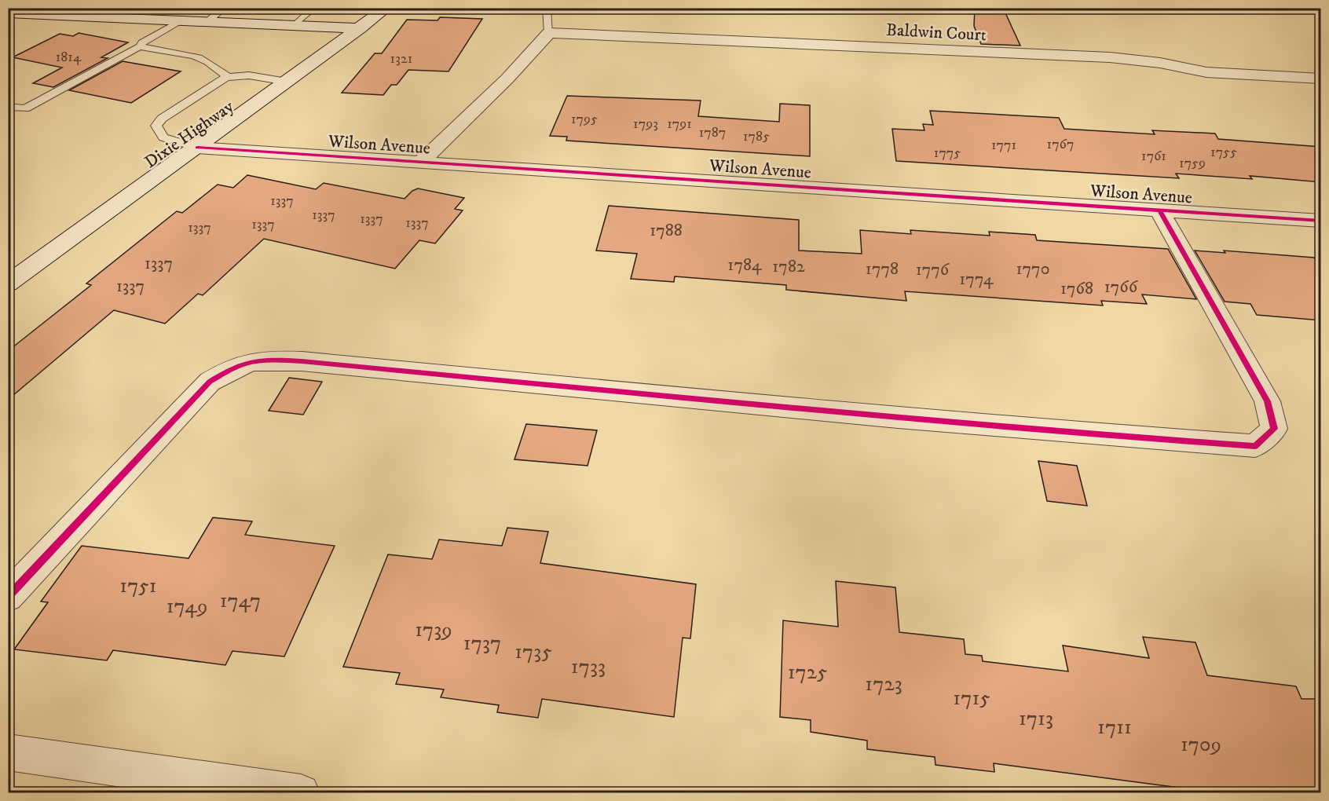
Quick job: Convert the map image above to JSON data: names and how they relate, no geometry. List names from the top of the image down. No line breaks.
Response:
{"streets":{"street":["Baldwin Court","Dixie Highway","Wilson Avenue"]},"crossings":[["Dixie Highway","Wilson Avenue"]],"house_numbers":["1814","1321","1795","1793","1791","1787","1785","1767","1771","1755","1775","1761","1759","1337","1337","1337","1337","1337","1337","1788","1337","1784","1782","1778","1770","1776","1774","1337","1766","1768","1751","1747","1749","1739","1737","1735","1733","1725","1723","1715","1713","1711","1709"]}
